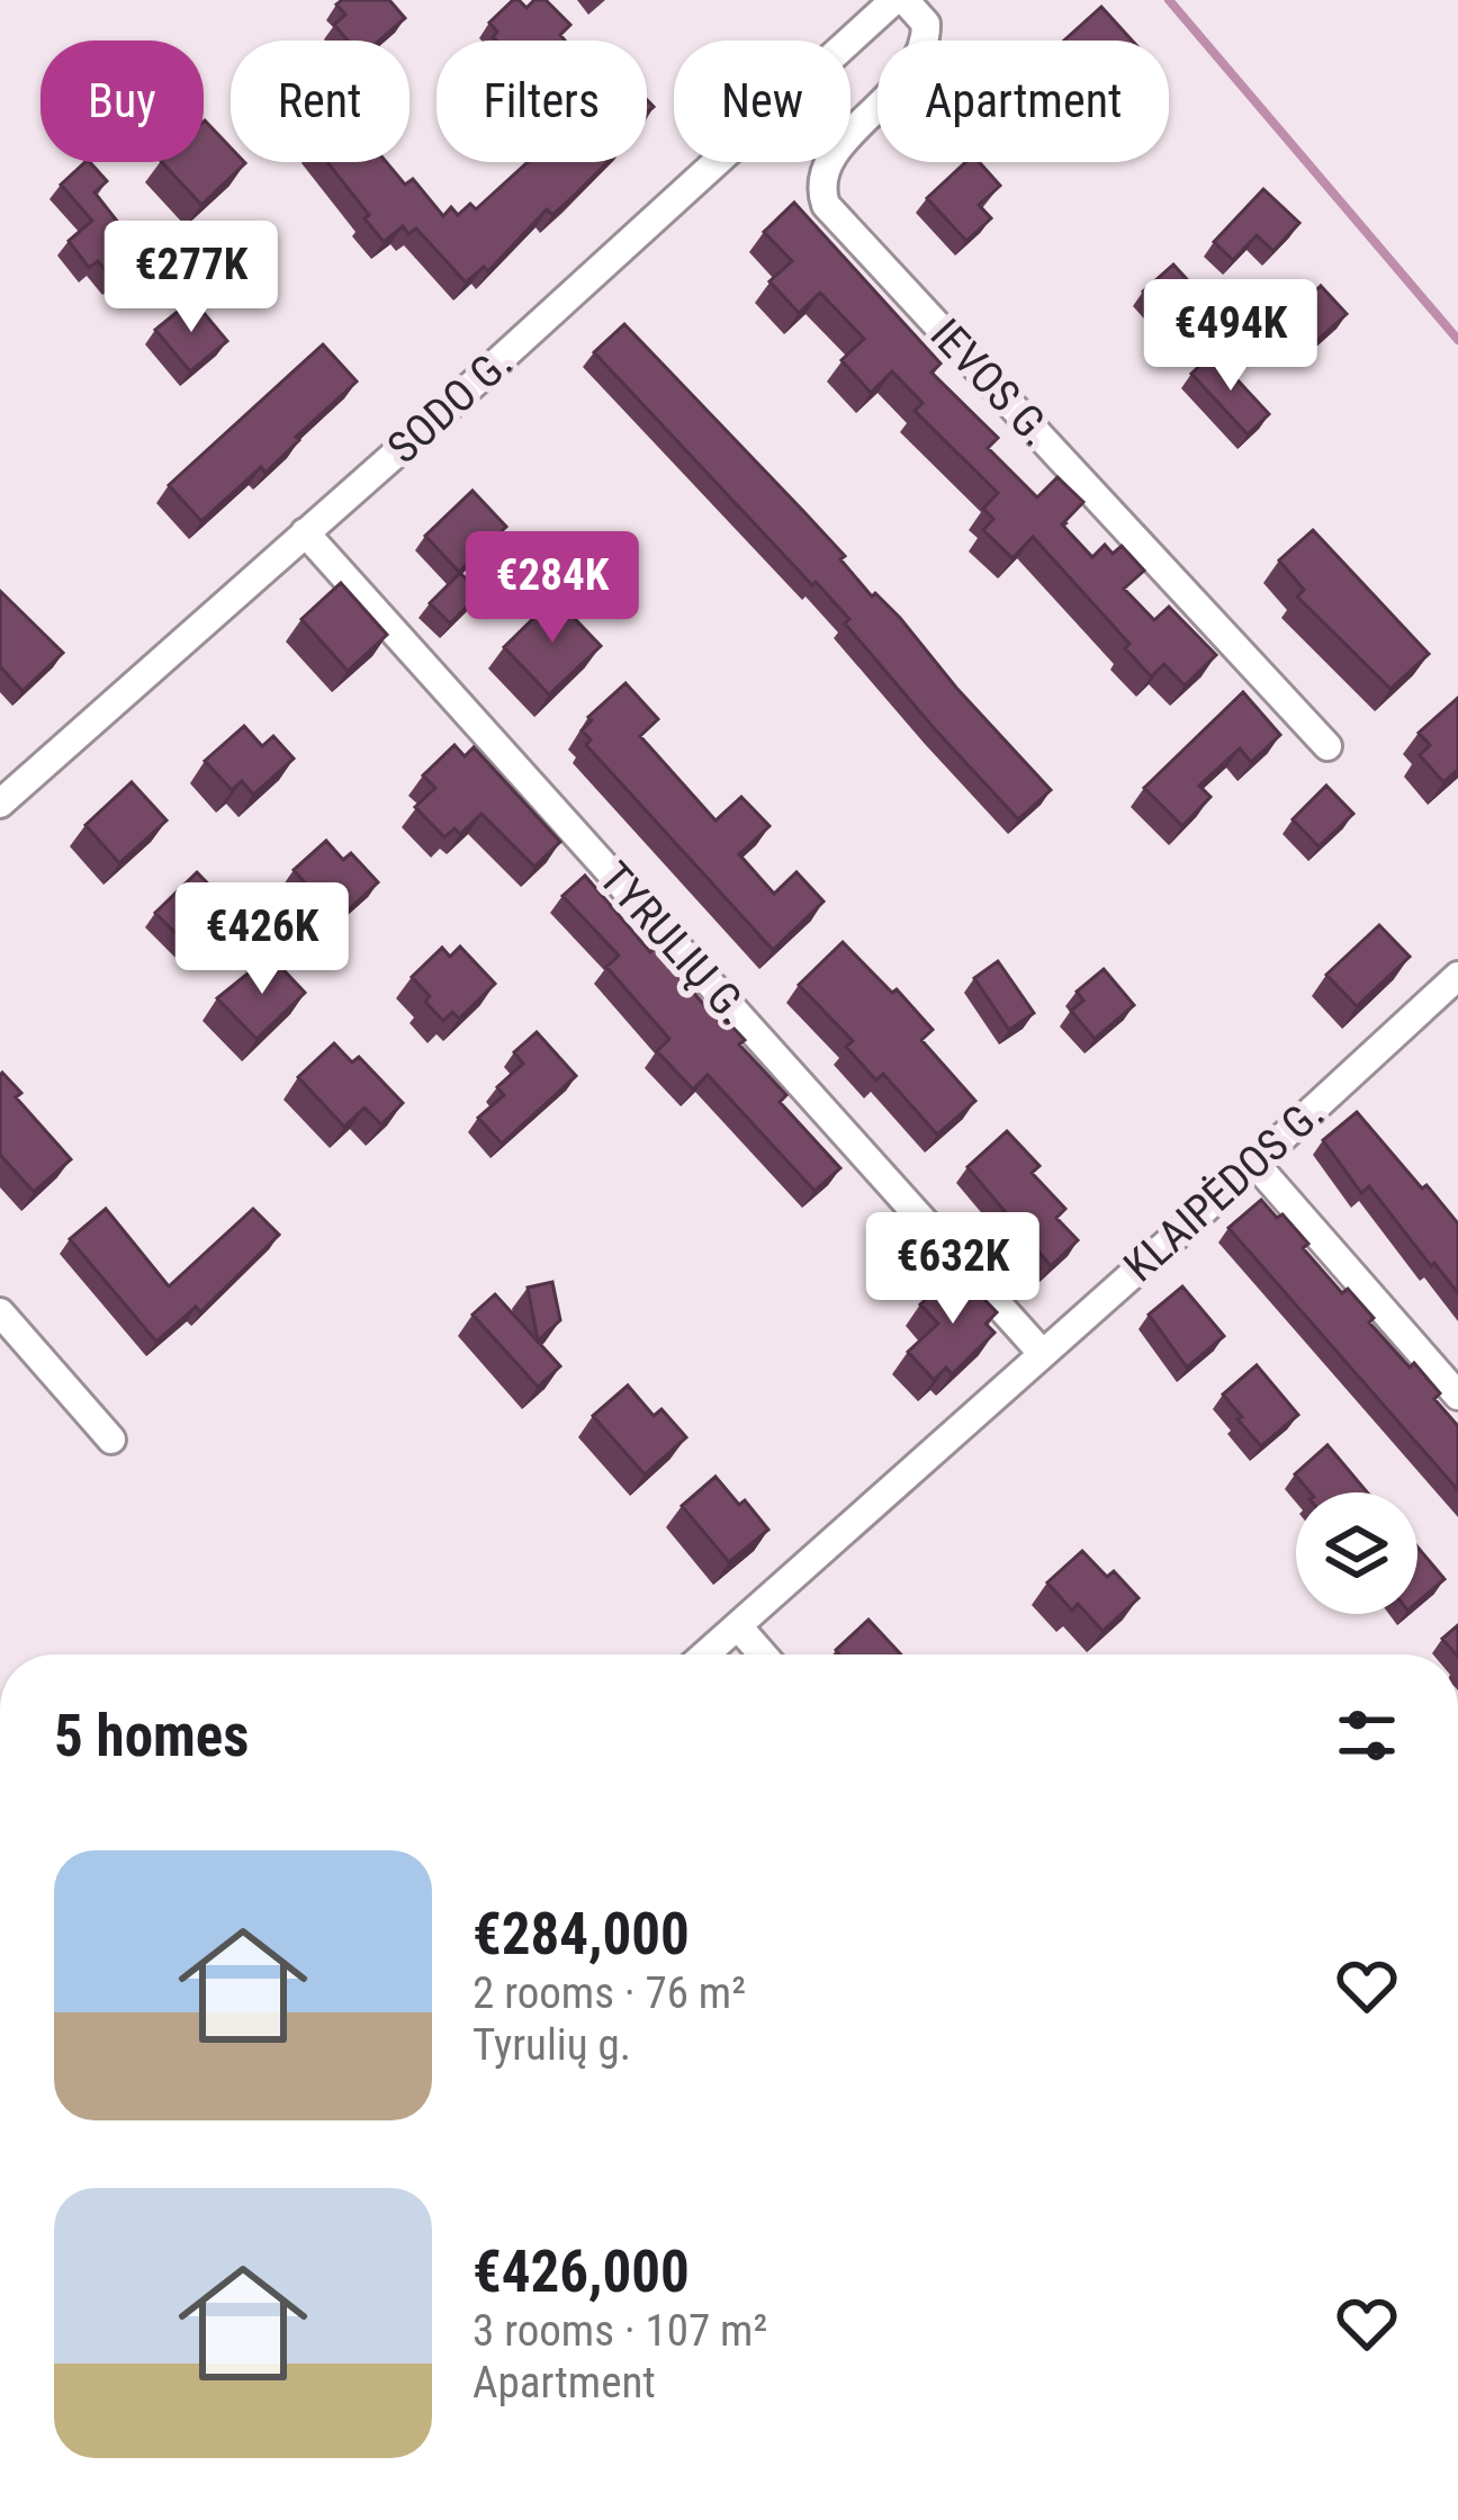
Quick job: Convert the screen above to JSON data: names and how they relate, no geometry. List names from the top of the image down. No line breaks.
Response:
{"streets":{"street":["IEVOS G.","SODO G.","TYRULIŲ G.","KLAIPĖDOS G."]},"crossings":[["IEVOS G.","SODO G."],["SODO G.","TYRULIŲ G."],["TYRULIŲ G.","KLAIPĖDOS G."]],"page":{"chip":["Buy","Rent","Filters","New","Apartment"],"price":["€277K","€494K","€284K","€426K","€632K"],"heading":"5 homes","list":[{"name":"€284,000","note":"2 rooms · 76 m² · Tyrulių g."},{"name":"€426,000","note":"3 rooms · 107 m² · Apartment"}]}}
